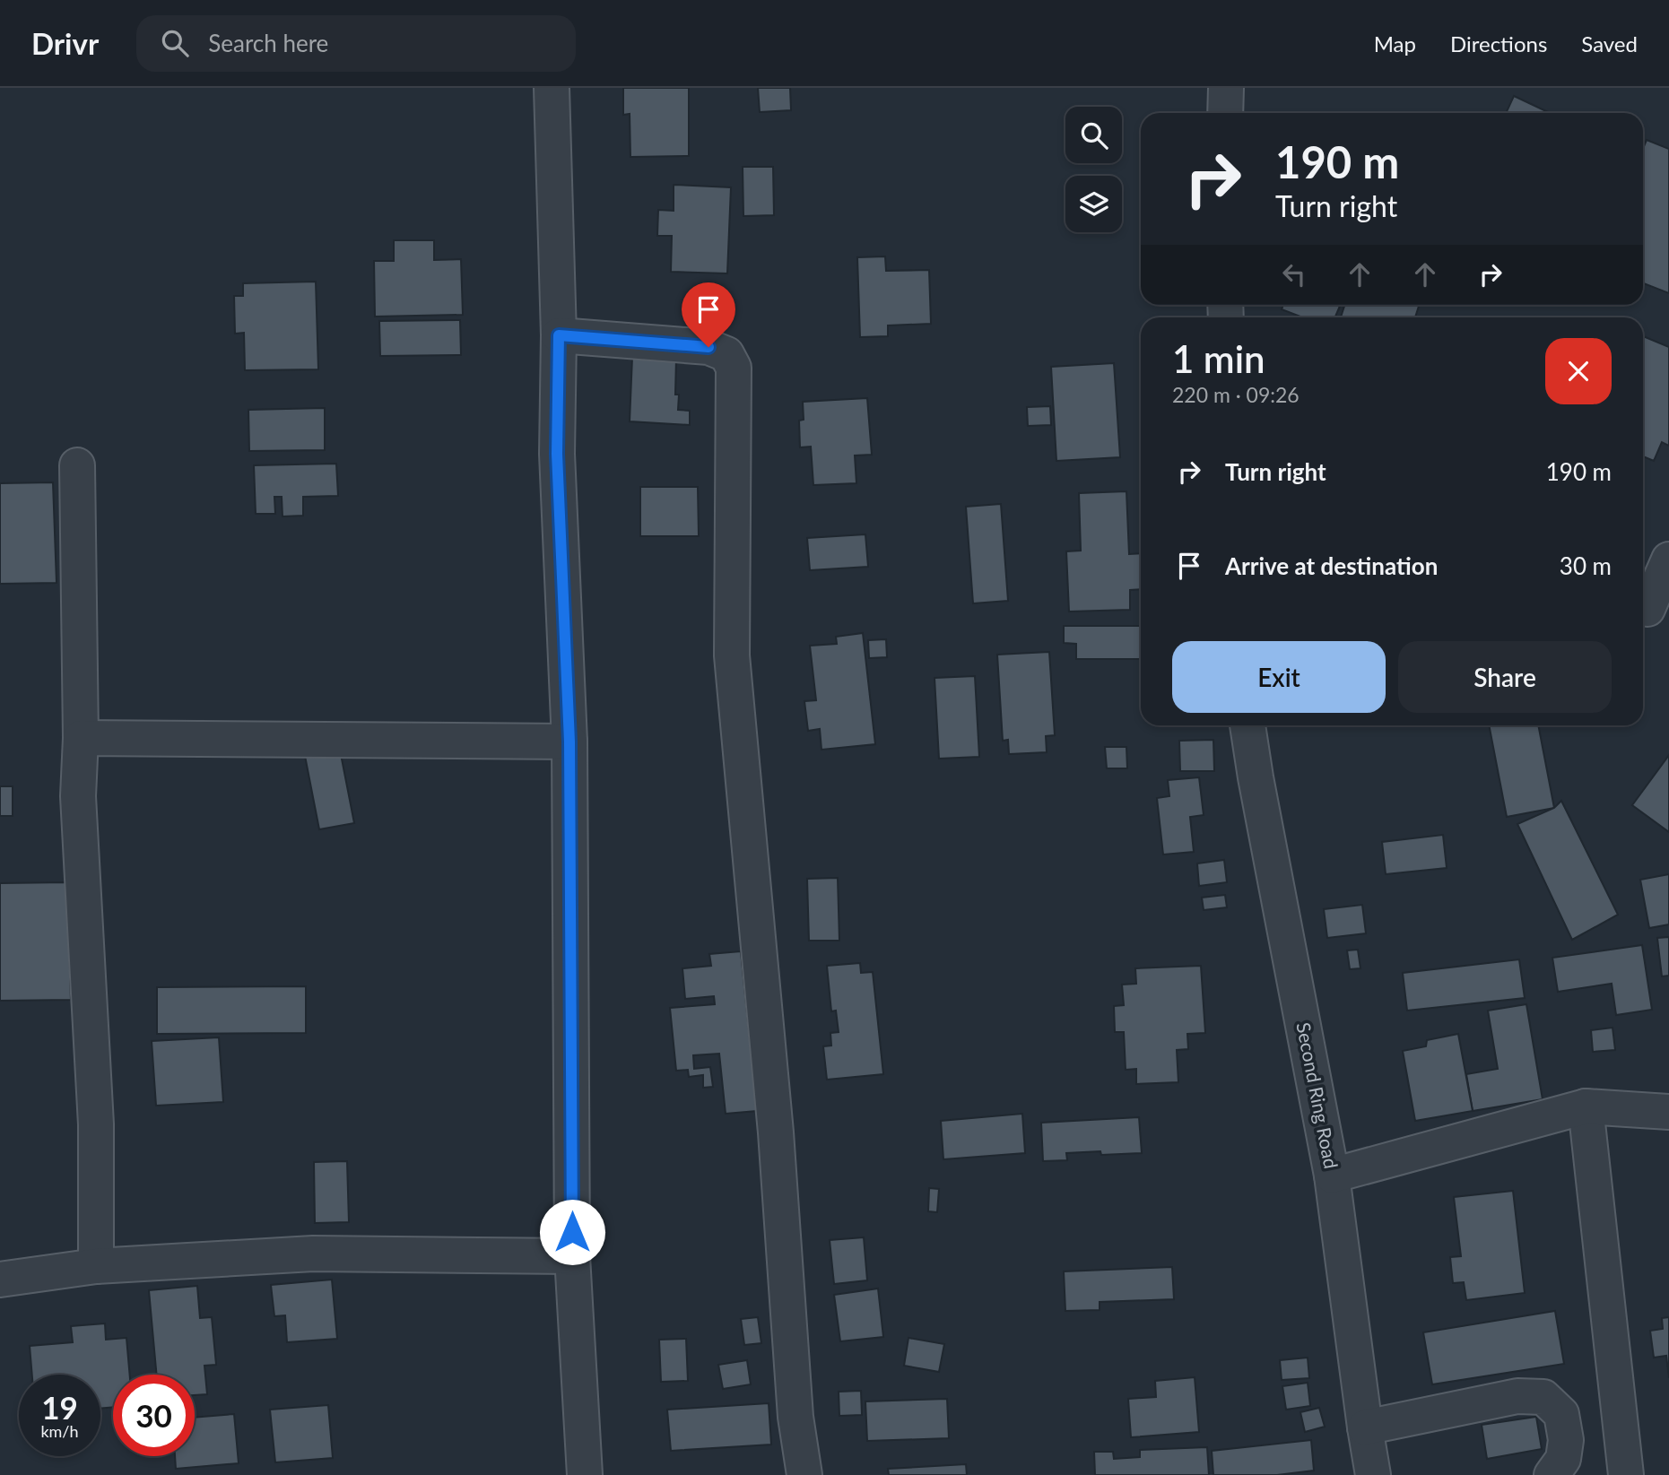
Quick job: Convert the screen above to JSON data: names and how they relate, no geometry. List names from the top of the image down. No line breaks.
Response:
{"streets":{"street":["Second Ring Road"]},"page":{"header":"Drivr","search":"Search here","nav":["Map","Directions","Saved"],"turn":["190 m","Turn right"],"heading":["1 min","220 m · 09:26"],"list":[{"name":"Turn right","value":"190 m"},{"name":"Arrive at destination","value":"30 m"}],"buttons":["Exit","Share"],"speed":"19 km/h","limit":"30"}}
